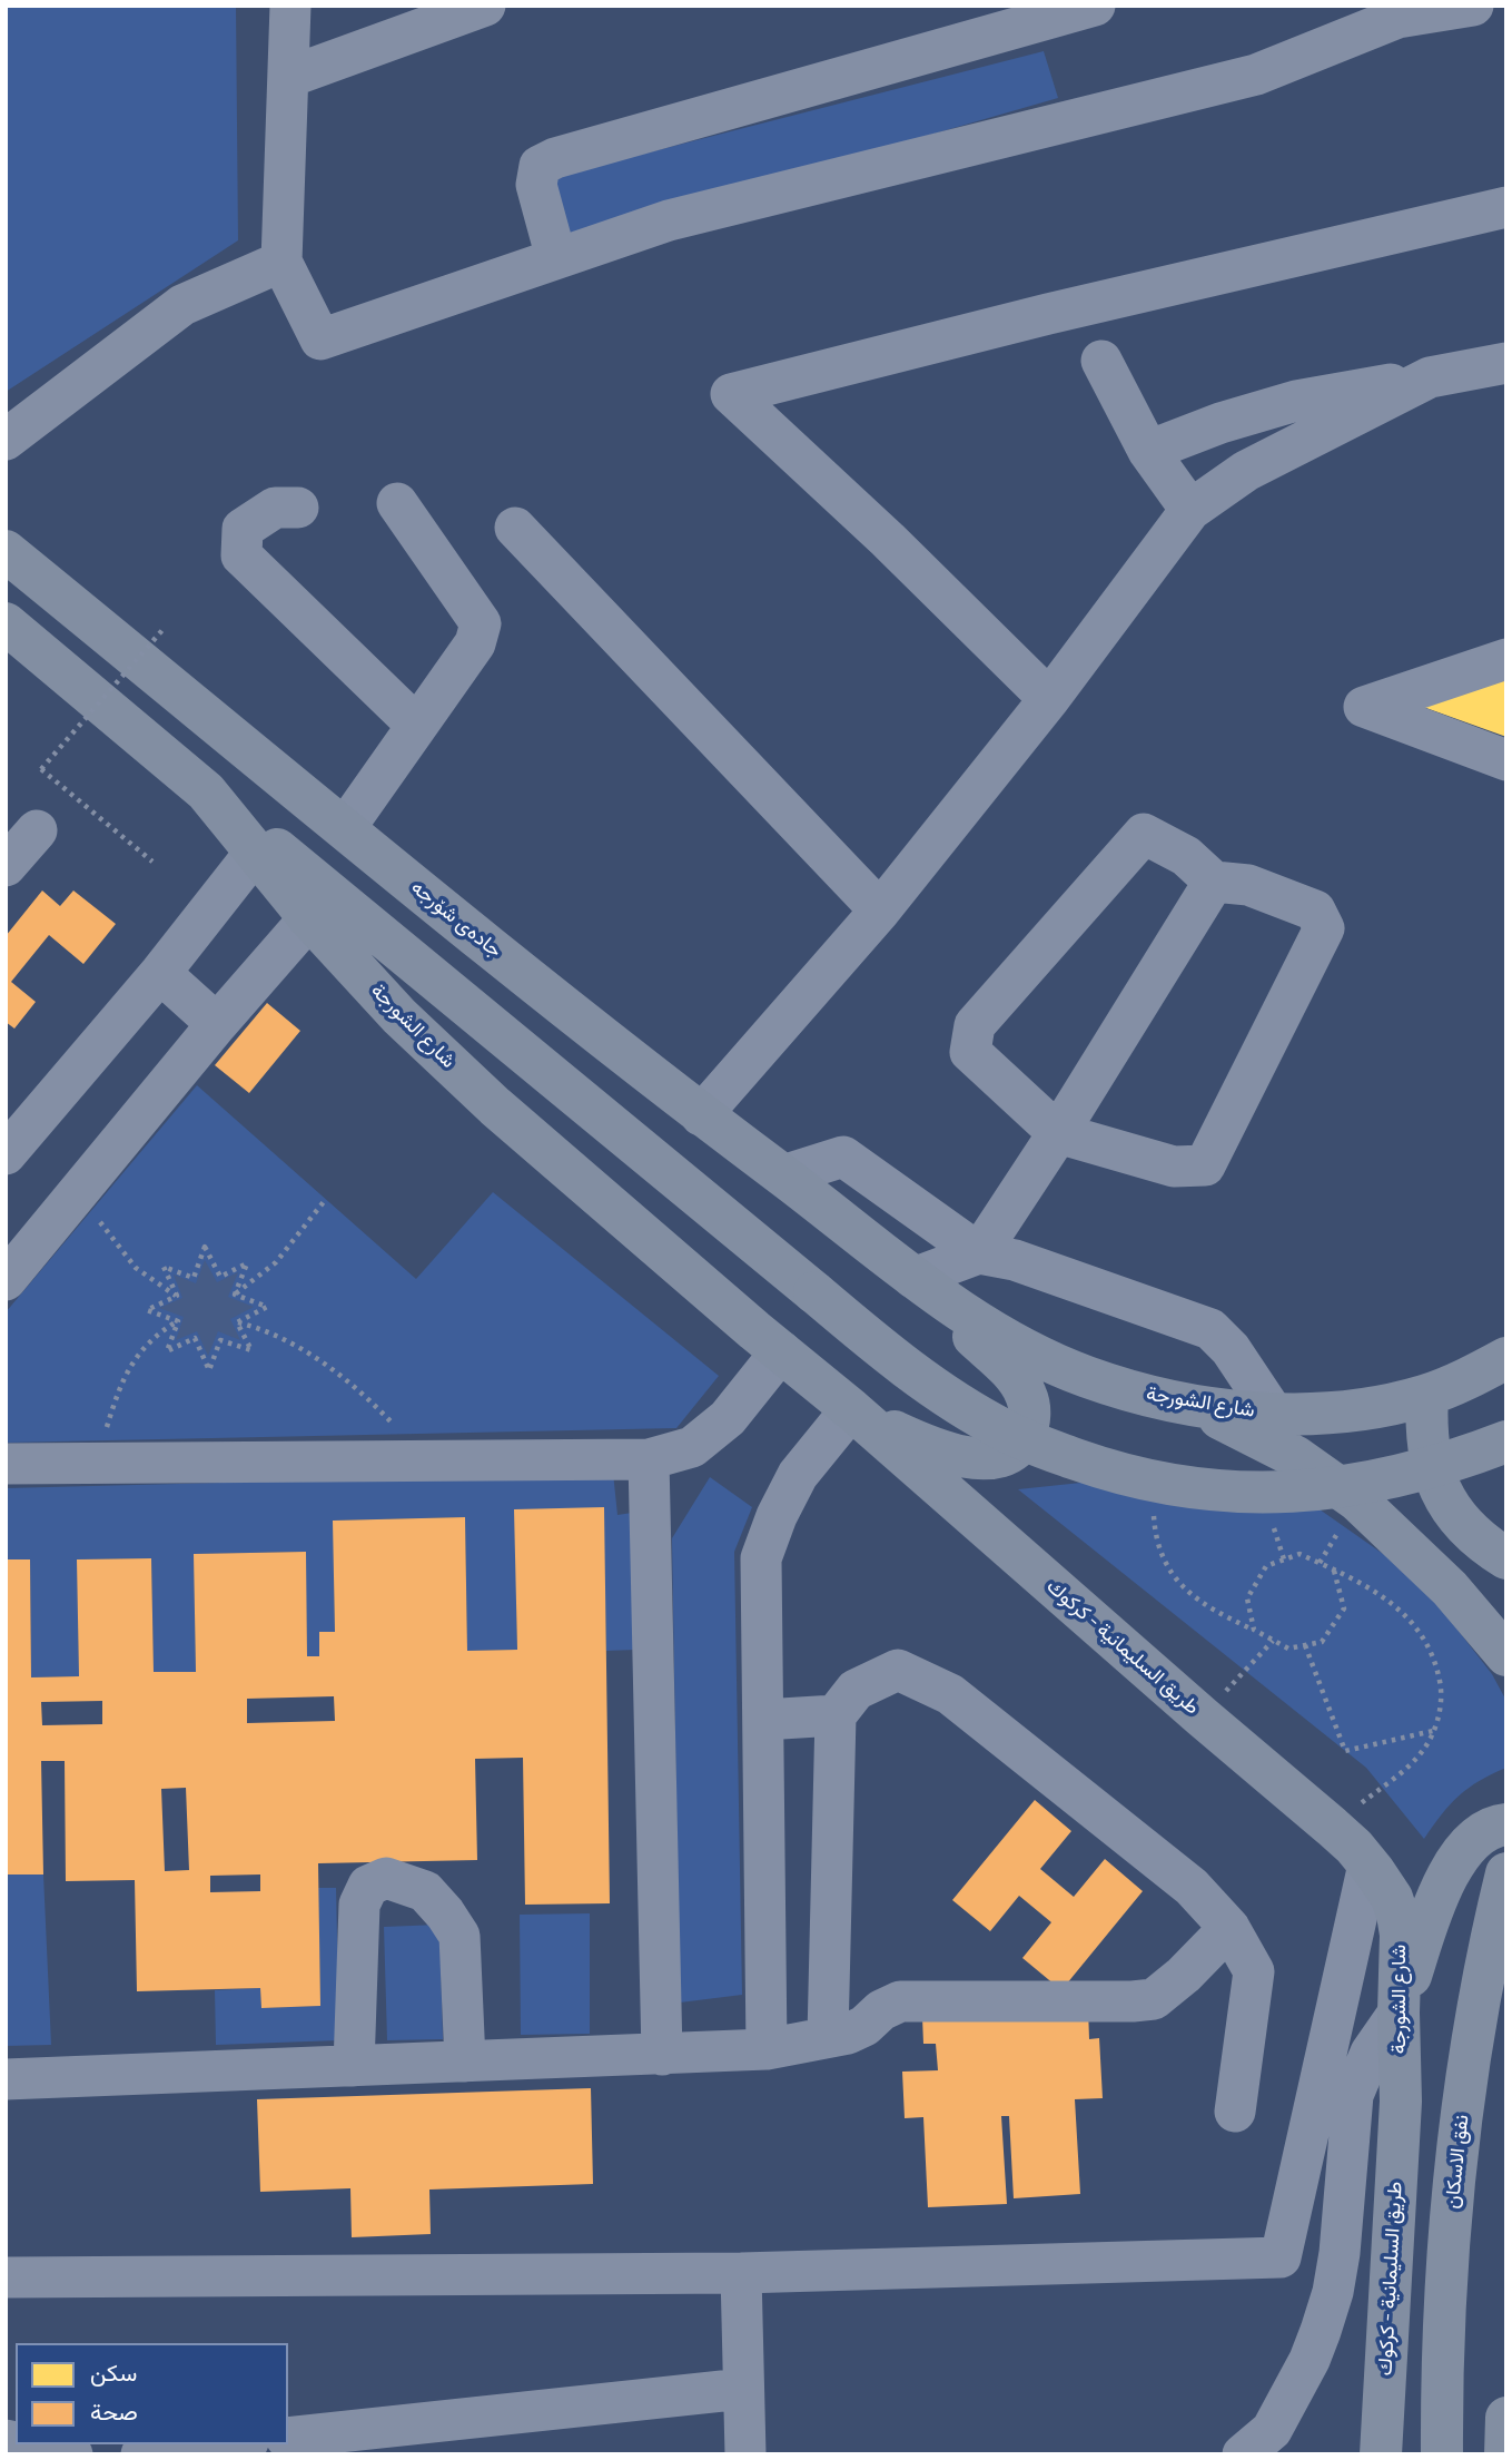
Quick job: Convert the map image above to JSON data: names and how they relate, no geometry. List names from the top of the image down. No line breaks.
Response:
{"streets":{"main road":["جادەی شۆرجە","شارع الشورجة","طريق السليمانية - كركوك","نفق الاسكان"]},"crossings":[["جادەی شۆرجە","شارع الشورجة"],["شارع الشورجة","طريق السليمانية - كركوك"]],"legend":["سكن","صحة"]}
